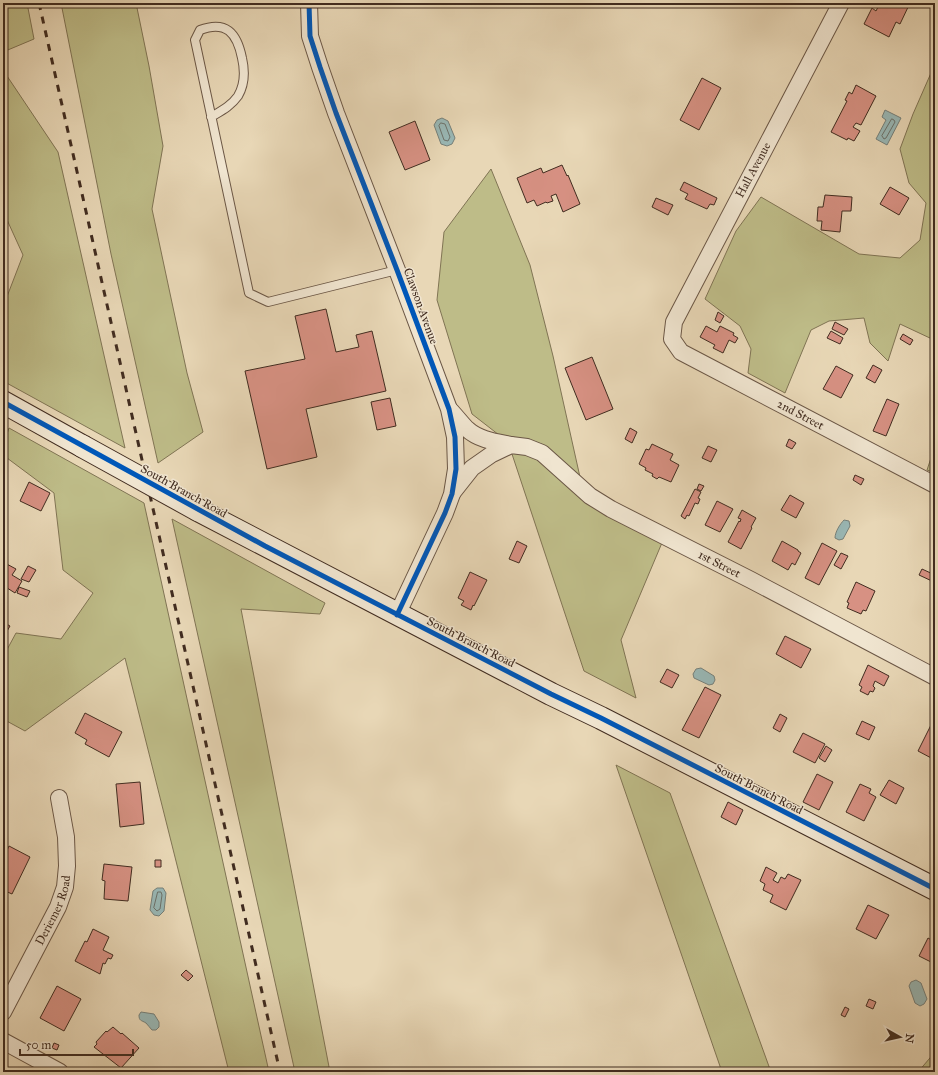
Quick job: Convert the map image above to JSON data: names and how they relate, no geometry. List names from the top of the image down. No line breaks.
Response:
{"streets":{"street":["Hall Avenue","Clawson Avenue","2nd Street","South Branch Road","1st Street","Deriemer Road"]},"crossings":[["Hall Avenue","2nd Street"],["Clawson Avenue","South Branch Road"],["Clawson Avenue","1st Street"]],"scale_bar":"50 m","north":"right"}
